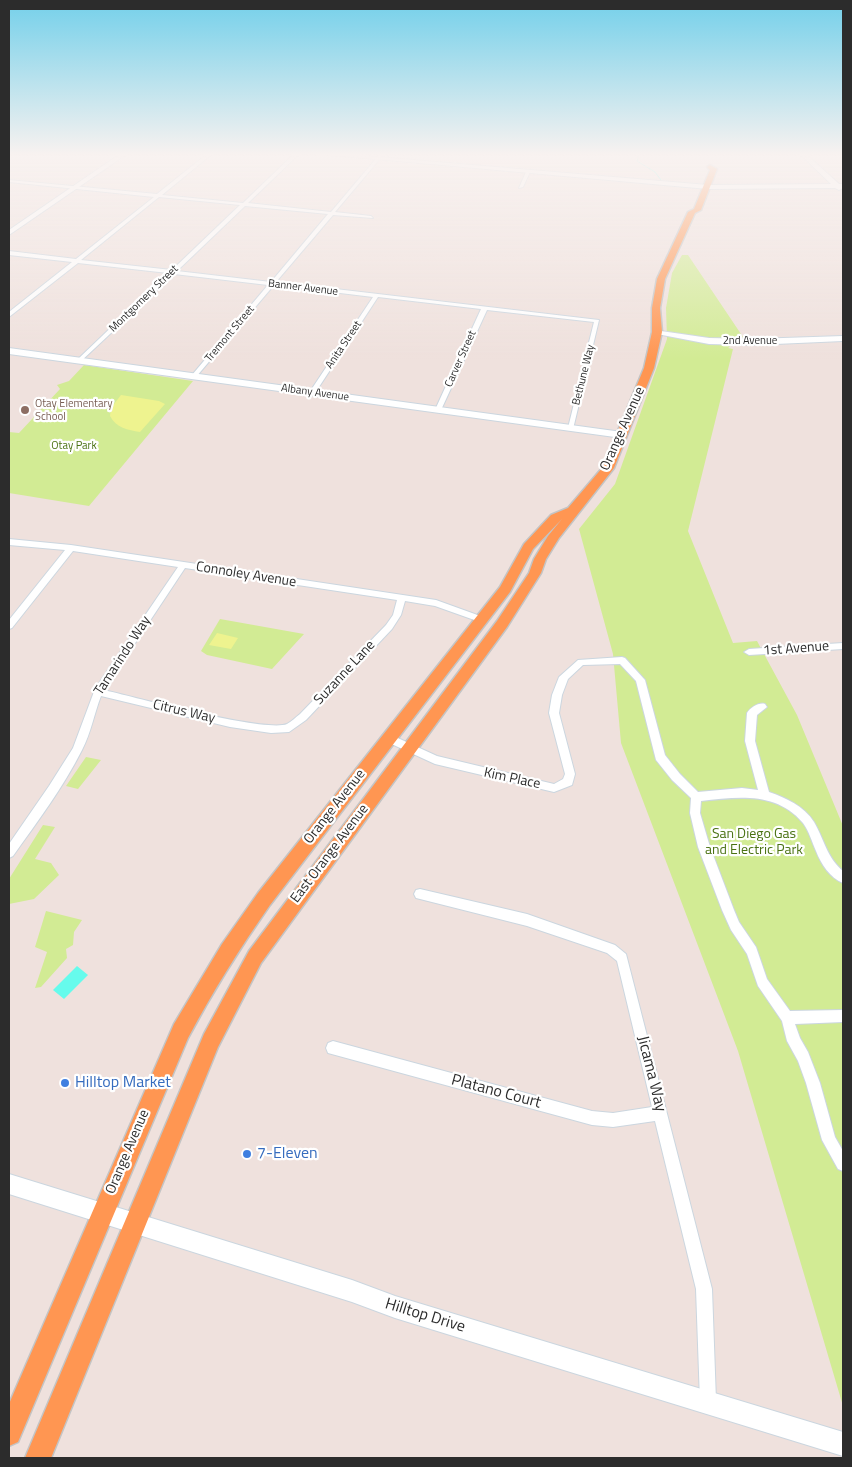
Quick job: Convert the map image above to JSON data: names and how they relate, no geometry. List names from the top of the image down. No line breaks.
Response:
{"streets":{"main road":["2nd Avenue","Albany Avenue","Orange Avenue","East Orange Avenue","Hilltop Drive"],"street":["Banner Avenue","Montgomery Street","Tremont Street","Anita Street","Carver Street","Bethune Way","Connoley Avenue","1st Avenue","Tamarindo Way","Suzanne Lane","Citrus Way","Kim Place","Jicama Way","Platano Court"]},"crossings":[["Banner Avenue","Montgomery Street"],["Banner Avenue","Tremont Street"],["Banner Avenue","Anita Street"],["Banner Avenue","Carver Street"],["Banner Avenue","Bethune Way"],["Montgomery Street","Albany Avenue"],["Tremont Street","Albany Avenue"],["2nd Avenue","Orange Avenue"],["Anita Street","Albany Avenue"],["Carver Street","Albany Avenue"],["Bethune Way","Albany Avenue"],["Albany Avenue","Orange Avenue"],["Orange Avenue","Connoley Avenue"],["Orange Avenue","Kim Place"],["Orange Avenue","East Orange Avenue"],["Orange Avenue","Hilltop Drive"],["Connoley Avenue","Tamarindo Way"],["Connoley Avenue","Suzanne Lane"],["Tamarindo Way","Citrus Way"],["Suzanne Lane","Citrus Way"],["Kim Place","East Orange Avenue"],["East Orange Avenue","Hilltop Drive"],["Jicama Way","Platano Court"],["Jicama Way","Hilltop Drive"]],"parks":["Otay Park","San Diego Gas and Electric Park"],"places":["Otay Elementary School","Hilltop Market","7-Eleven"]}
